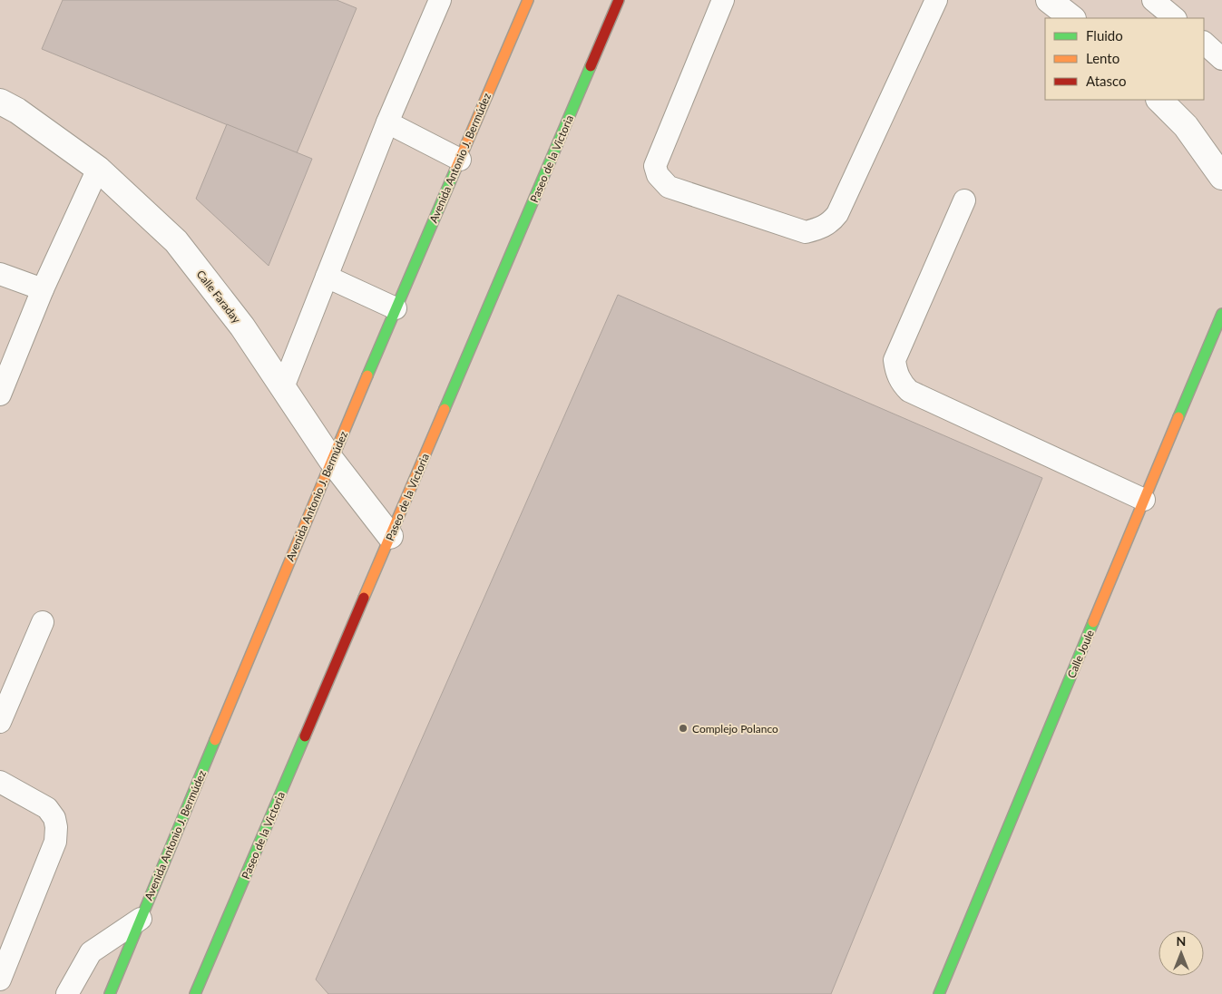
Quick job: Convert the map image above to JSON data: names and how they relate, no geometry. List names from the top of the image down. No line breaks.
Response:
{"streets":{"main road":["Avenida Antonio J. Bermúdez","Paseo de la Victoria","Calle Joule"],"street":["Calle Faraday"]},"crossings":[["Avenida Antonio J. Bermúdez","Calle Faraday"],["Paseo de la Victoria","Calle Faraday"]],"places":["Complejo Polanco"],"legend":["Fluido","Lento","Atasco"],"north":"top"}
